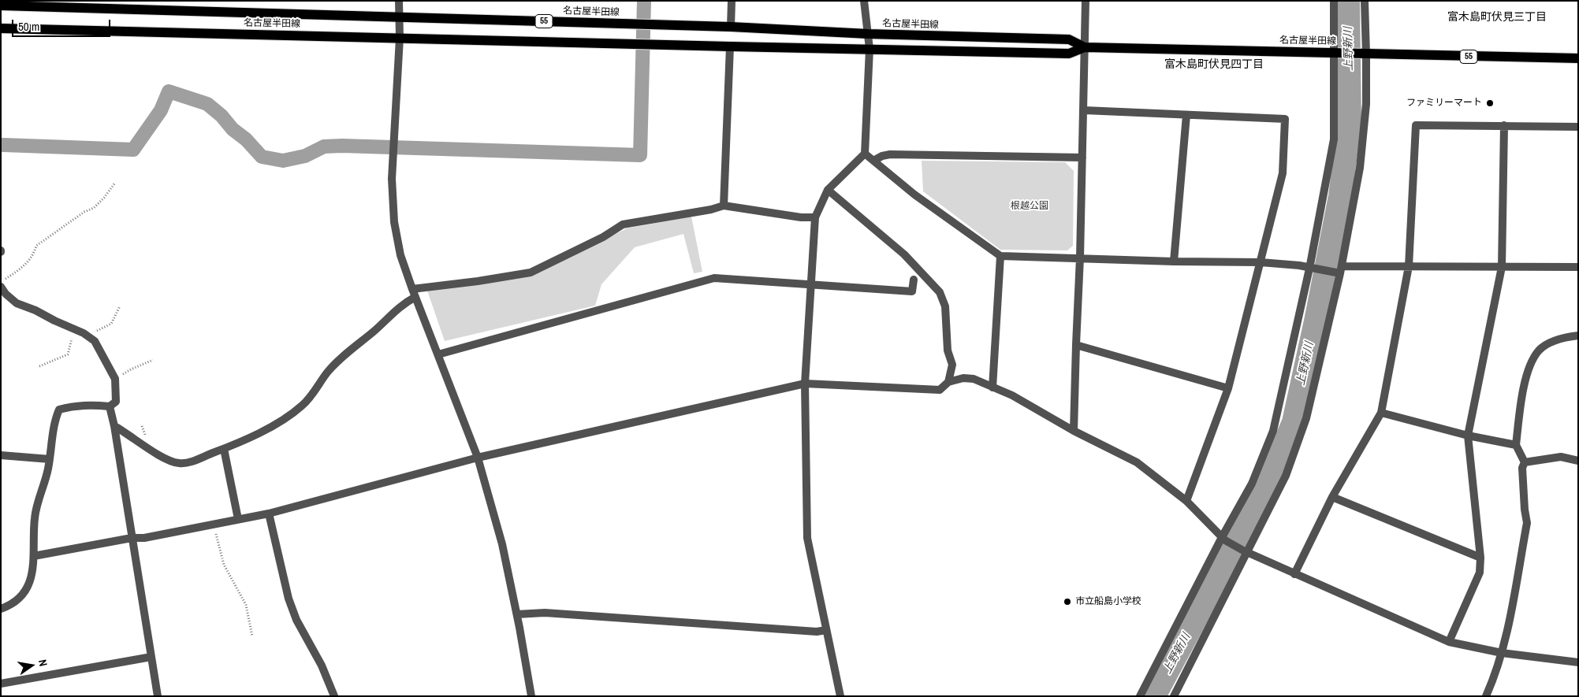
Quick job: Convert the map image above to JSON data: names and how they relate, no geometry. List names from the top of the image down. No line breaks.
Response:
{"streets":{"main road":["名古屋半田線","55"]},"districts":["富木島町伏見三丁目","富木島町伏見四丁目"],"water":["上野新川"],"parks":["根越公園"],"places":["ファミリーマート","市立船島小学校"],"scale_bar":"50 m","north":"right"}
